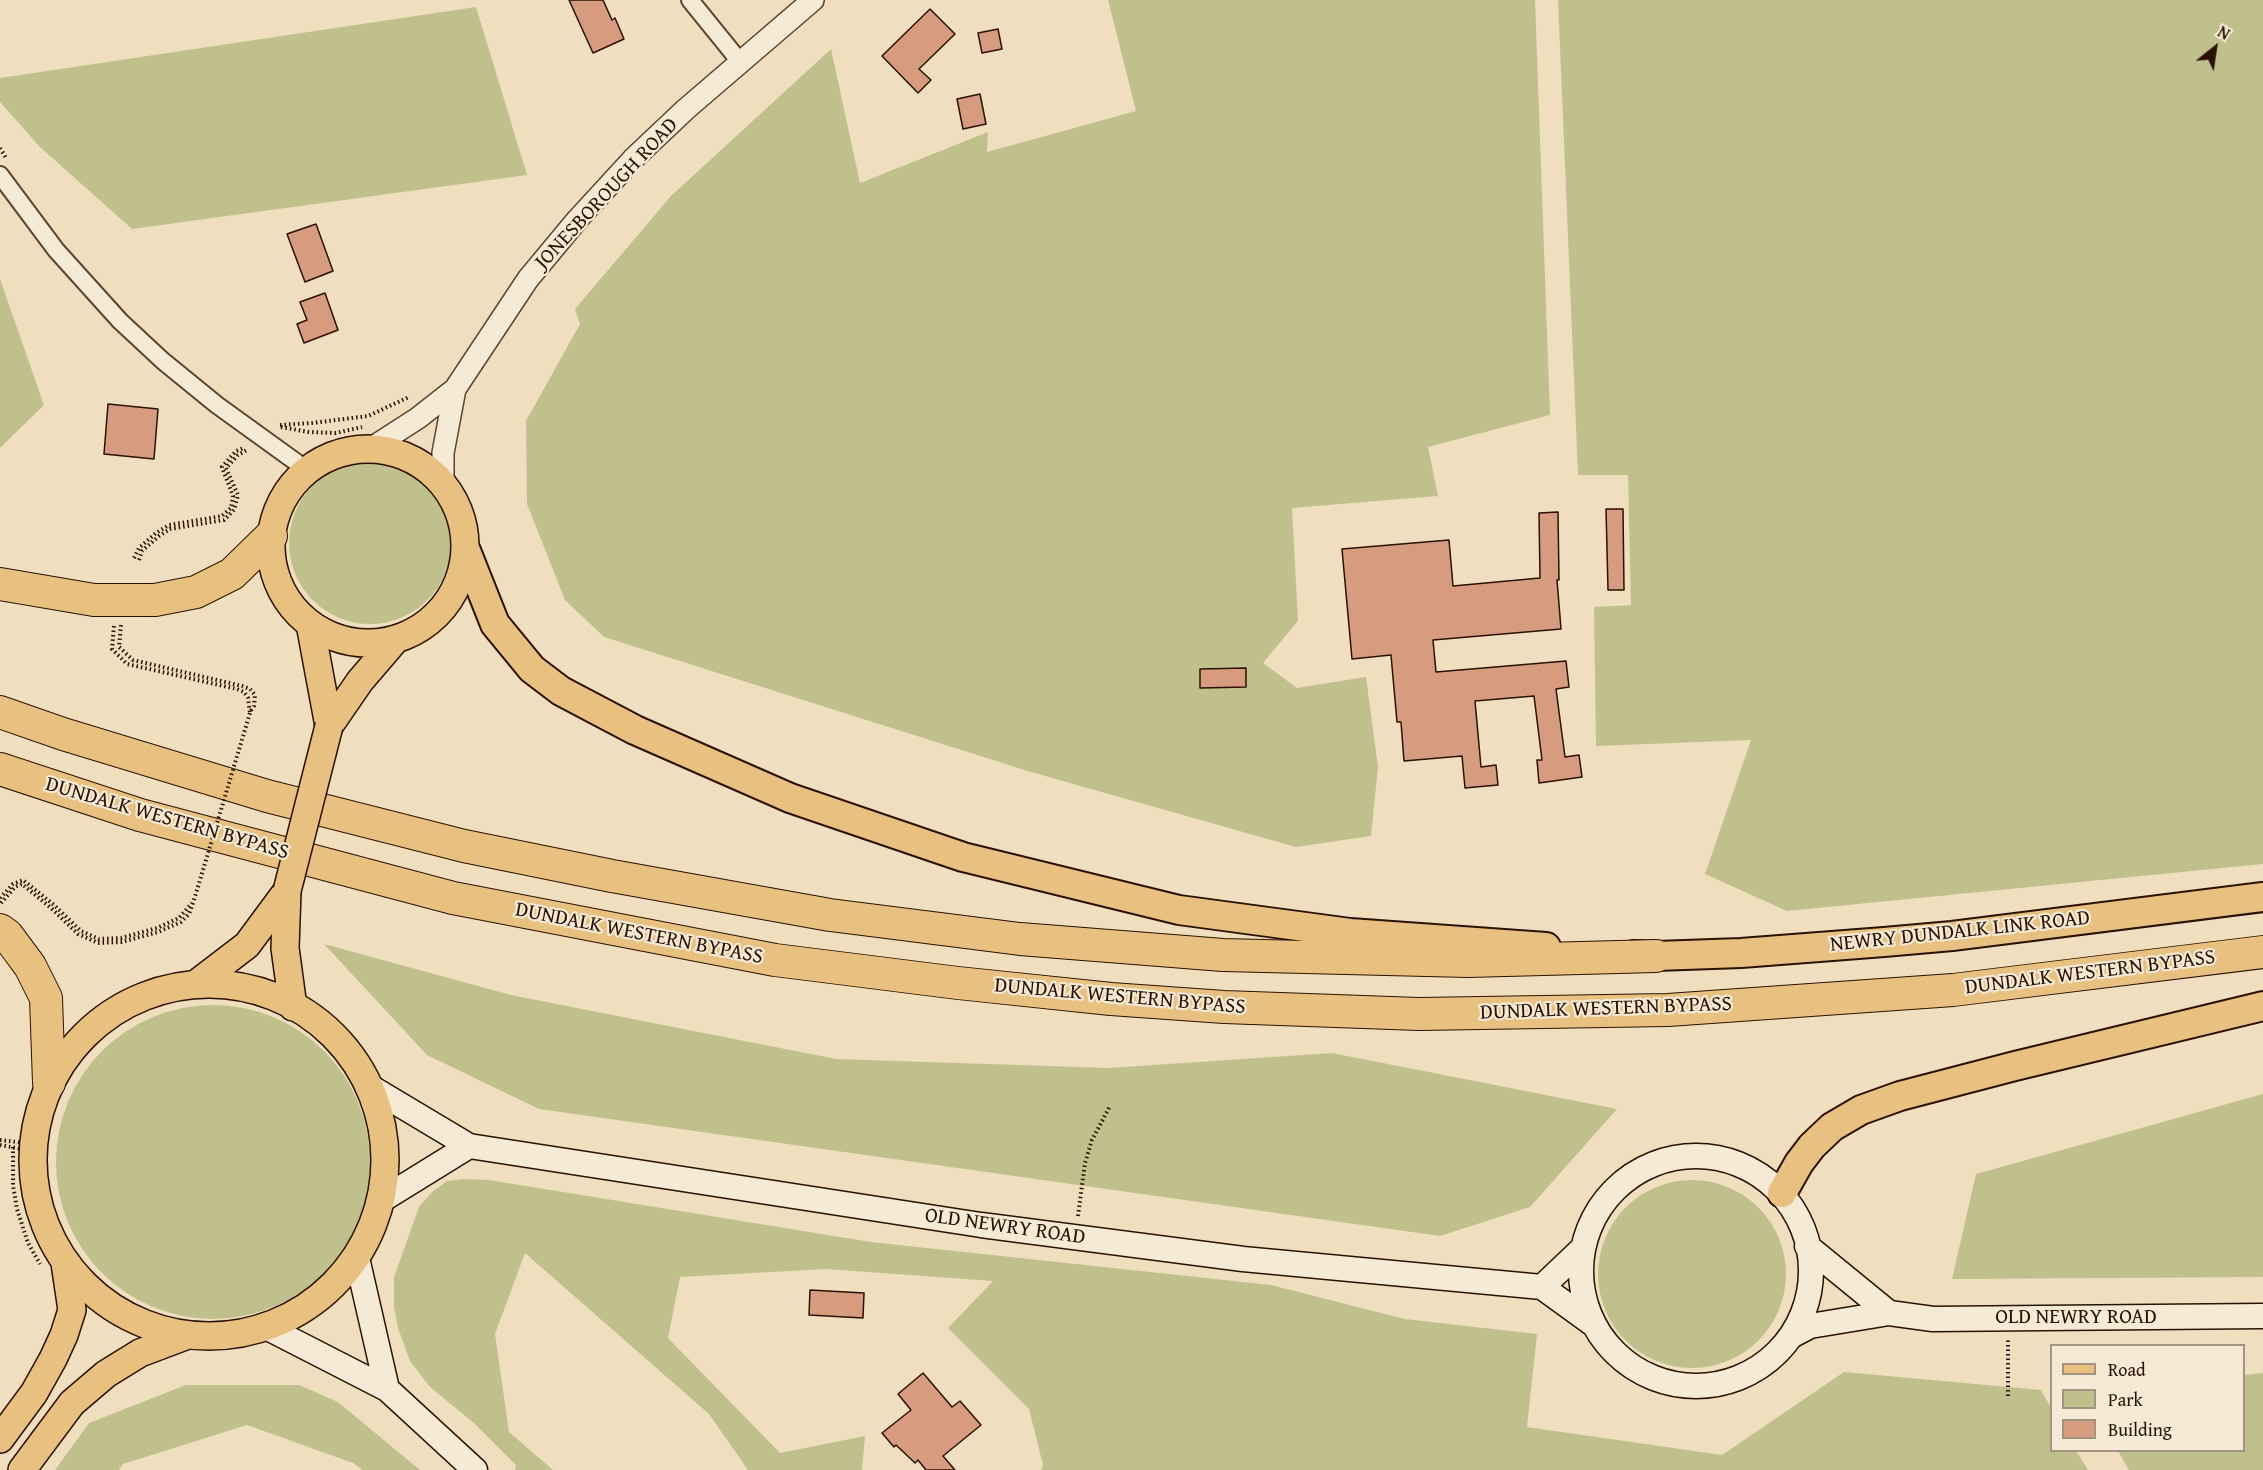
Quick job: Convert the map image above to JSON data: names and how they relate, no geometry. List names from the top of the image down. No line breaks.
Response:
{"streets":{"highway":["DUNDALK WESTERN BYPASS","NEWRY DUNDALK LINK ROAD"],"main road":["OLD NEWRY ROAD"],"street":["JONESBOROUGH ROAD"]},"crossings":[["JONESBOROUGH ROAD","NEWRY DUNDALK LINK ROAD"]],"legend":["Road","Park","Building"],"north":"top right"}
